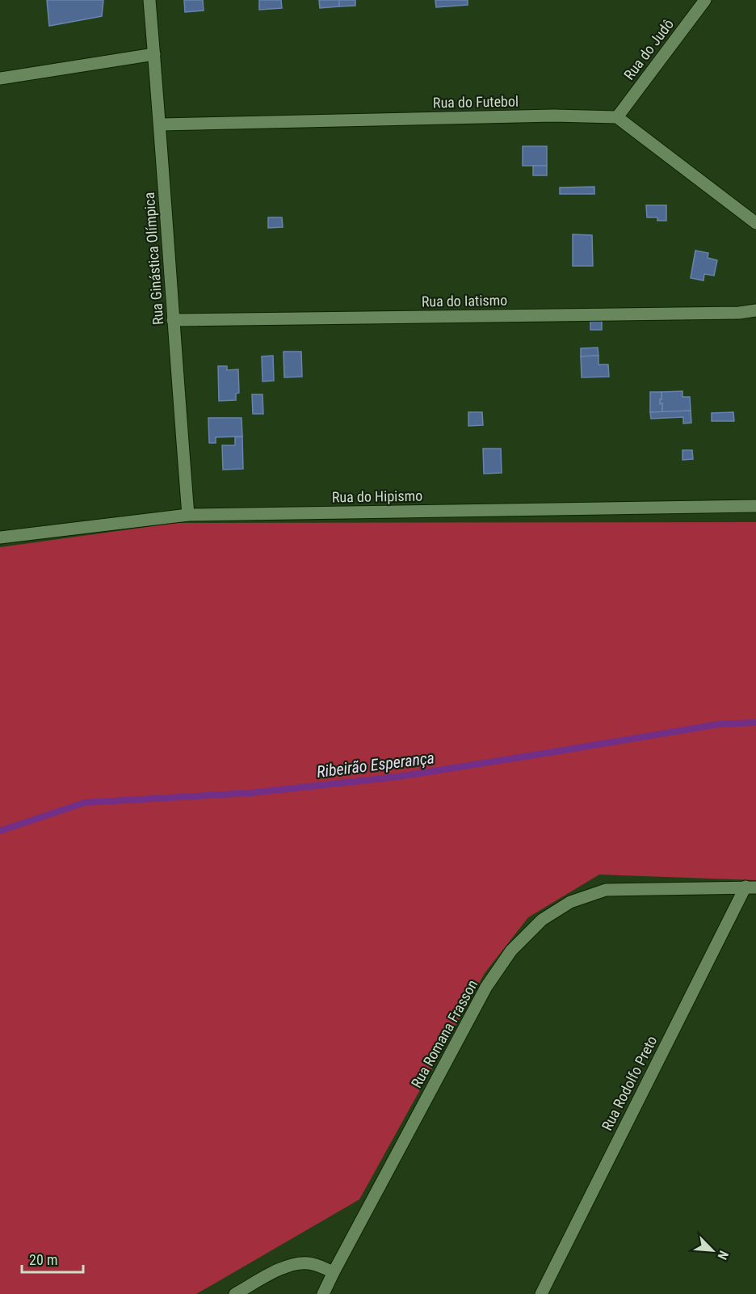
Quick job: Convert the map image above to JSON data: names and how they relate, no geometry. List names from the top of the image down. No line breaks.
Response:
{"streets":{"street":["Rua do Judô","Rua do Futebol","Rua Ginástica Olímpica","Rua do Iatismo","Rua do Hipismo","Rua Romana Frasson","Rua Rodolfo Preto"]},"crossings":[["Rua do Judô","Rua do Futebol"],["Rua do Futebol","Rua Ginástica Olímpica"],["Rua Ginástica Olímpica","Rua do Iatismo"],["Rua Ginástica Olímpica","Rua do Hipismo"],["Rua Romana Frasson","Rua Rodolfo Preto"]],"water":["Ribeirão Esperança"],"scale_bar":"20 m","north":"bottom right"}
